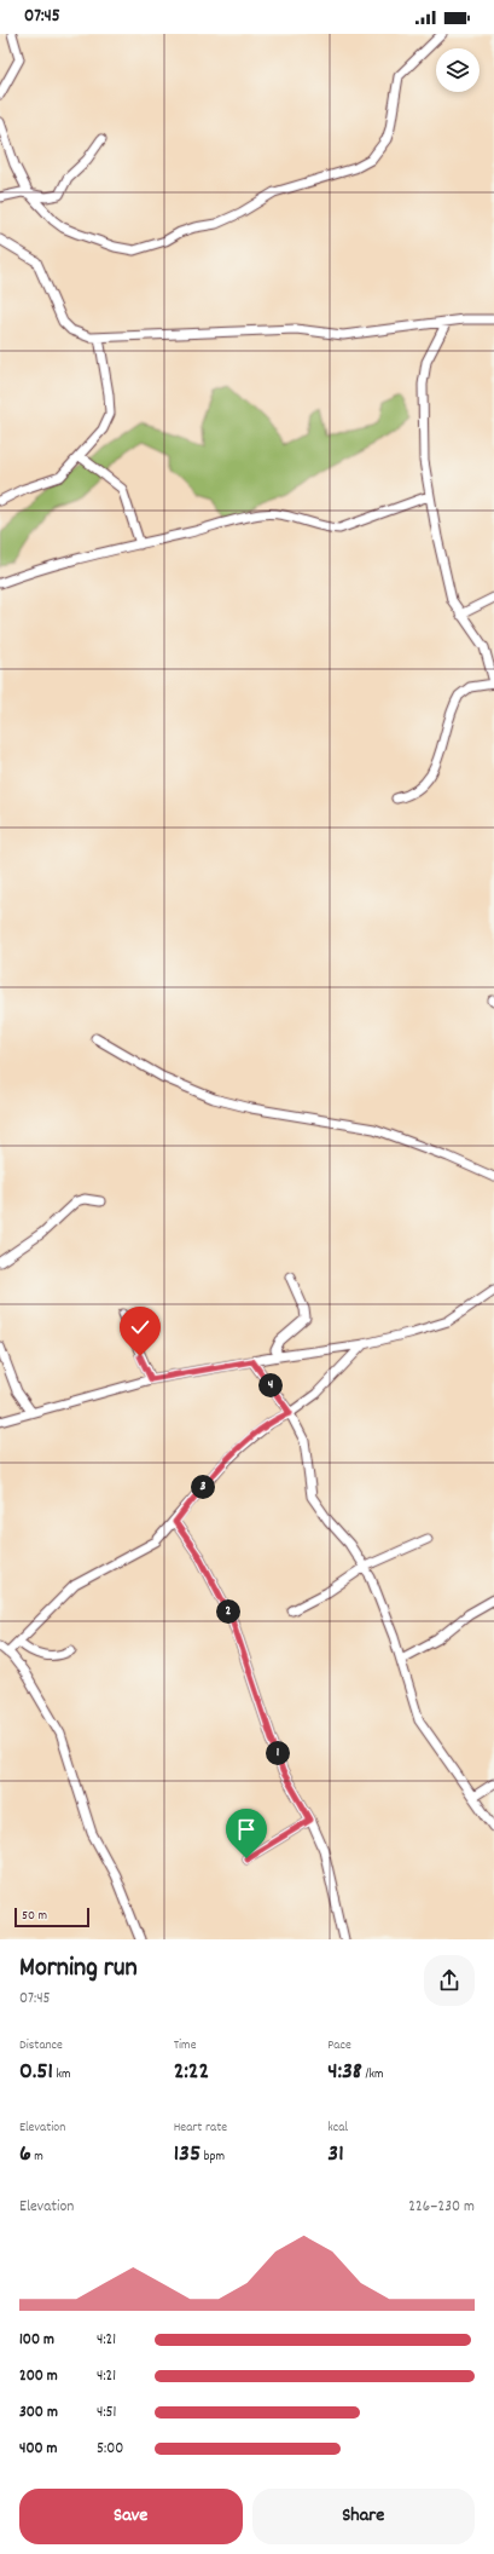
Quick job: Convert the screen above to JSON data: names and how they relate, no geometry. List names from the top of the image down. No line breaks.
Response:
{"scale_bar":"50 m","page":{"status":"07:45","pins":["4","3","2","1"],"scale":"50 m","heading":["Morning run","07:45"],"stats":[["Distance","0.51 km"],["Time","2:22"],["Pace","4:38 /km"],["Elevation","6 m"],["Heart rate","135 bpm"],["kcal","31"]],"chart":["Elevation","226–230 m"],"list":[{"name":"100 m","note":"4:21"},{"name":"200 m","note":"4:21"},{"name":"300 m","note":"4:51"},{"name":"400 m","note":"5:00"}],"buttons":["Save","Share"]}}
